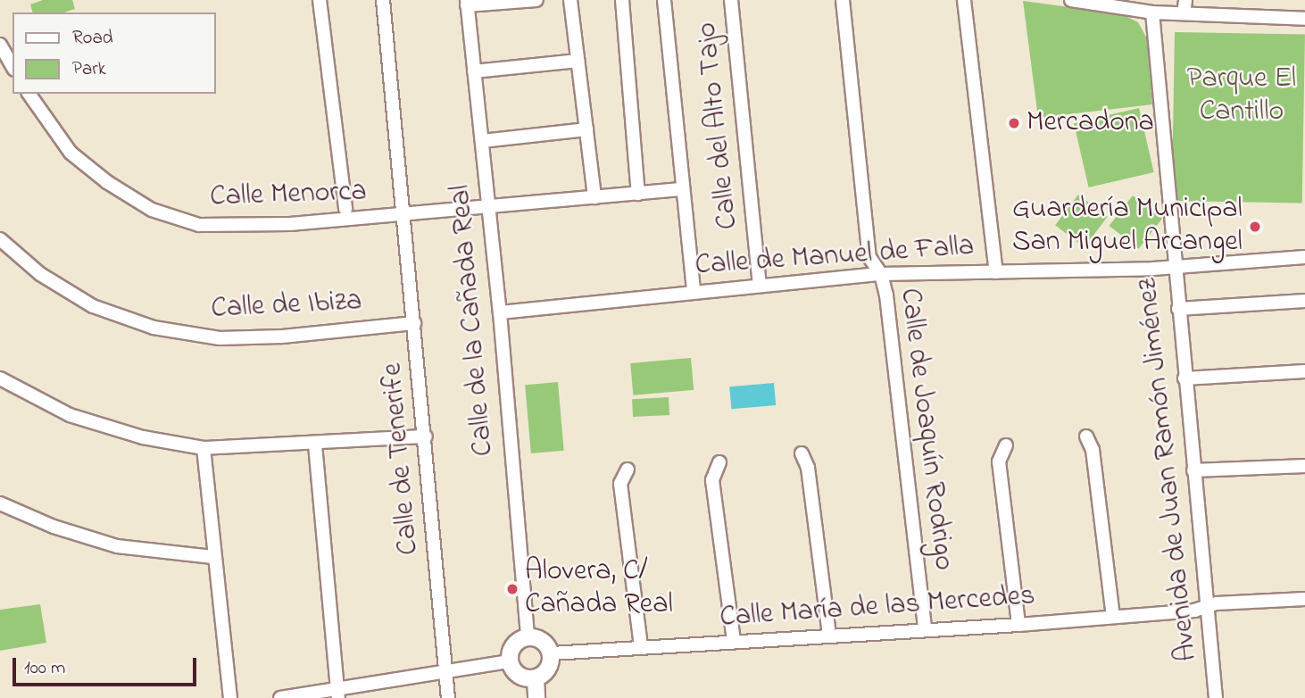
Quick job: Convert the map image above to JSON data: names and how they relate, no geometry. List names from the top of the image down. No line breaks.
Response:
{"streets":{"street":["Calle del Alto Tajo","Calle Menorca","Calle de Manuel de Falla","Calle de Ibiza","Calle de la Cañada Real","Calle de Joaquín Rodrigo","Calle de Tenerife","Avenida de Juan Ramón Jiménez","Calle María de las Mercedes"]},"crossings":[["Calle del Alto Tajo","Calle de Manuel de Falla"],["Calle Menorca","Calle de la Cañada Real"],["Calle Menorca","Calle de Tenerife"],["Calle de Manuel de Falla","Calle de la Cañada Real"],["Calle de Manuel de Falla","Calle de Joaquín Rodrigo"],["Calle de Manuel de Falla","Avenida de Juan Ramón Jiménez"],["Calle de Ibiza","Calle de Tenerife"],["Calle de la Cañada Real","Calle María de las Mercedes"],["Calle de Joaquín Rodrigo","Calle María de las Mercedes"],["Avenida de Juan Ramón Jiménez","Calle María de las Mercedes"]],"parks":["Parque El Cantillo"],"places":["Mercadona","Guardería Municipal San Miguel Arcangel","Alovera, C/ Cañada Real"],"legend":["Road","Park"],"scale_bar":"100 m"}
